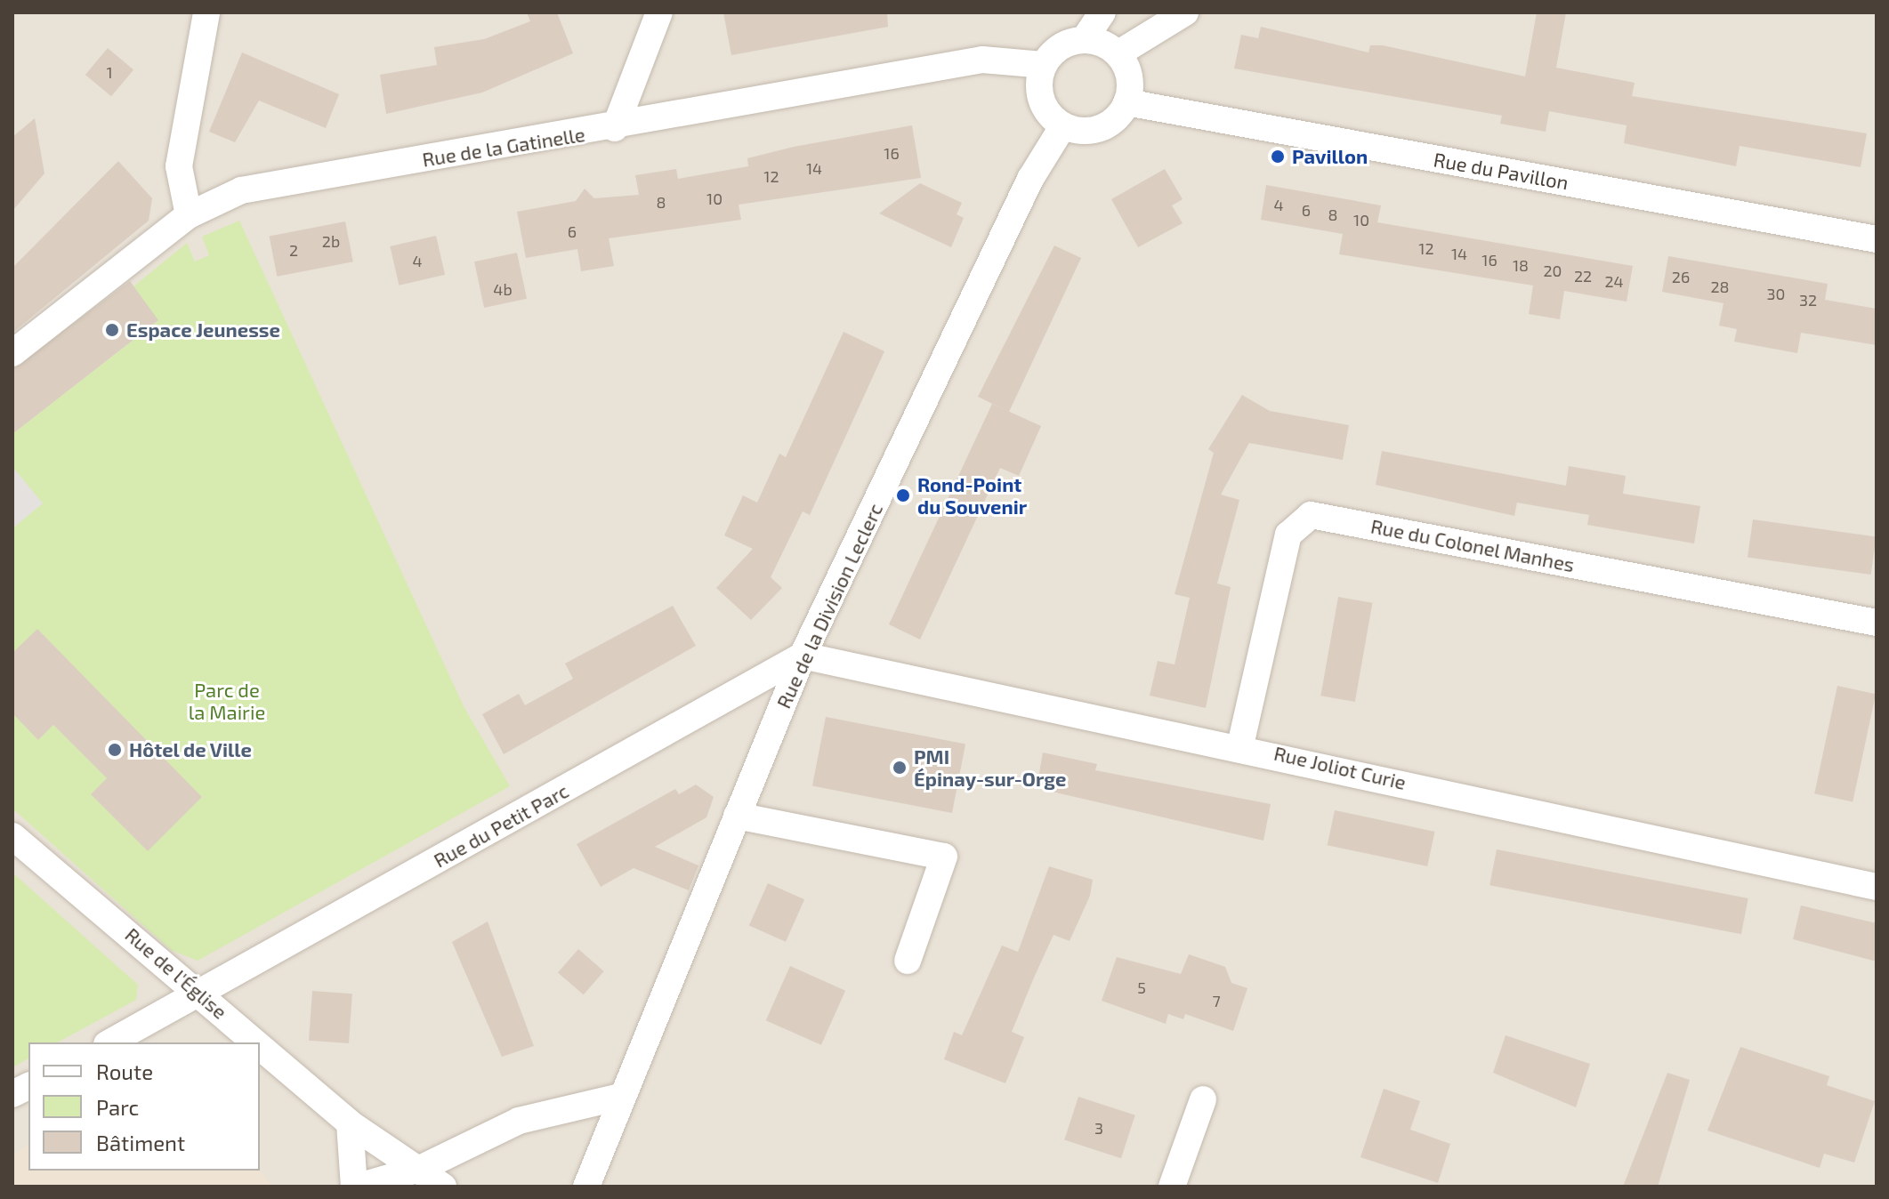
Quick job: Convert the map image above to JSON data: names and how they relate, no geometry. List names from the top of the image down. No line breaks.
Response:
{"streets":{"street":["Rue de la Gatinelle","Rue du Pavillon","Rue du Colonel Manhes","Rue de la Division Leclerc","Rue Joliot Curie","Rue du Petit Parc","Rue de l'Église"]},"crossings":[["Rue de la Gatinelle","Rue du Pavillon"],["Rue de la Gatinelle","Rue de la Division Leclerc"],["Rue du Pavillon","Rue de la Division Leclerc"],["Rue du Colonel Manhes","Rue Joliot Curie"],["Rue de la Division Leclerc","Rue Joliot Curie"],["Rue de la Division Leclerc","Rue du Petit Parc"],["Rue Joliot Curie","Rue du Petit Parc"],["Rue du Petit Parc","Rue de l'Église"]],"parks":["Parc de la Mairie"],"places":["Pavillon","Espace Jeunesse","Rond-Point du Souvenir","Hôtel de Ville","PMI Épinay-sur-Orge"],"house_numbers":["1","16","14","12","10","8","4","6","8","10","6","2b","12","2","14","16","4","18","20","22","26","24","28","4b","30","32","5","7","3"],"legend":["Route","Parc","Bâtiment"]}
